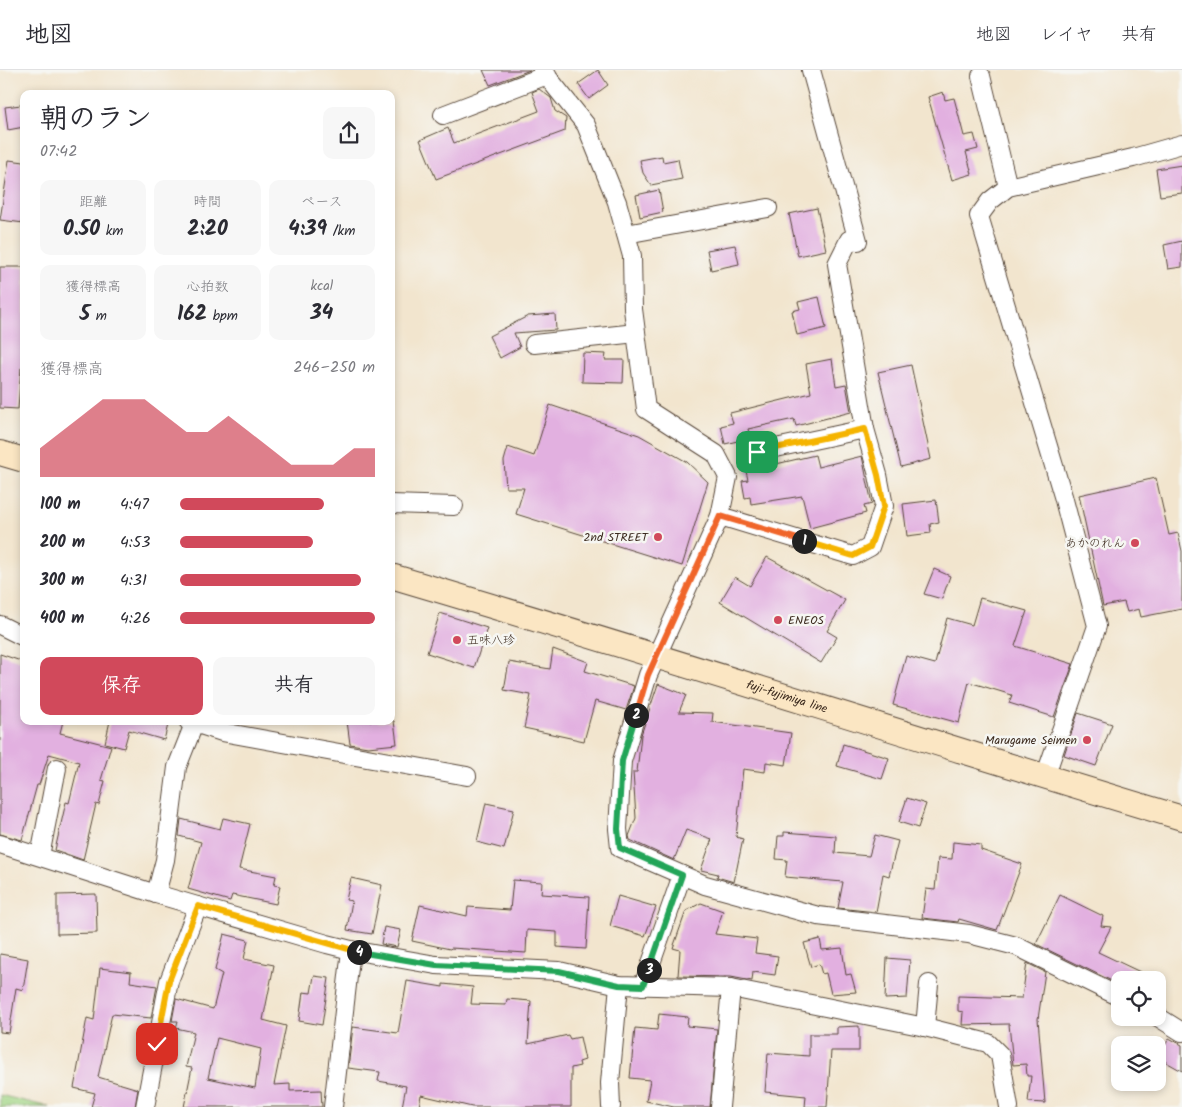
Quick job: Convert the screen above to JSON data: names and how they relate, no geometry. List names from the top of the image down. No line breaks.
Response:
{"streets":{"main road":["fuji-fujimiya line"]},"places":["2nd STREET","あかのれん","ENEOS","五味八珍","Marugame Seimen"],"page":{"header":"地図","nav":["地図","レイヤ","共有"],"heading":["朝のラン","07:42"],"stats":[["距離","0.50 km"],["時間","2:20"],["ペース","4:39 /km"],["獲得標高","5 m"],["心拍数","162 bpm"],["kcal","34"]],"chart":["獲得標高","246–250 m"],"list":[{"name":"100 m","note":"4:47"},{"name":"200 m","note":"4:53"},{"name":"300 m","note":"4:31"},{"name":"400 m","note":"4:26"}],"pins":["1","2","4","3"],"buttons":["保存","共有"]}}
